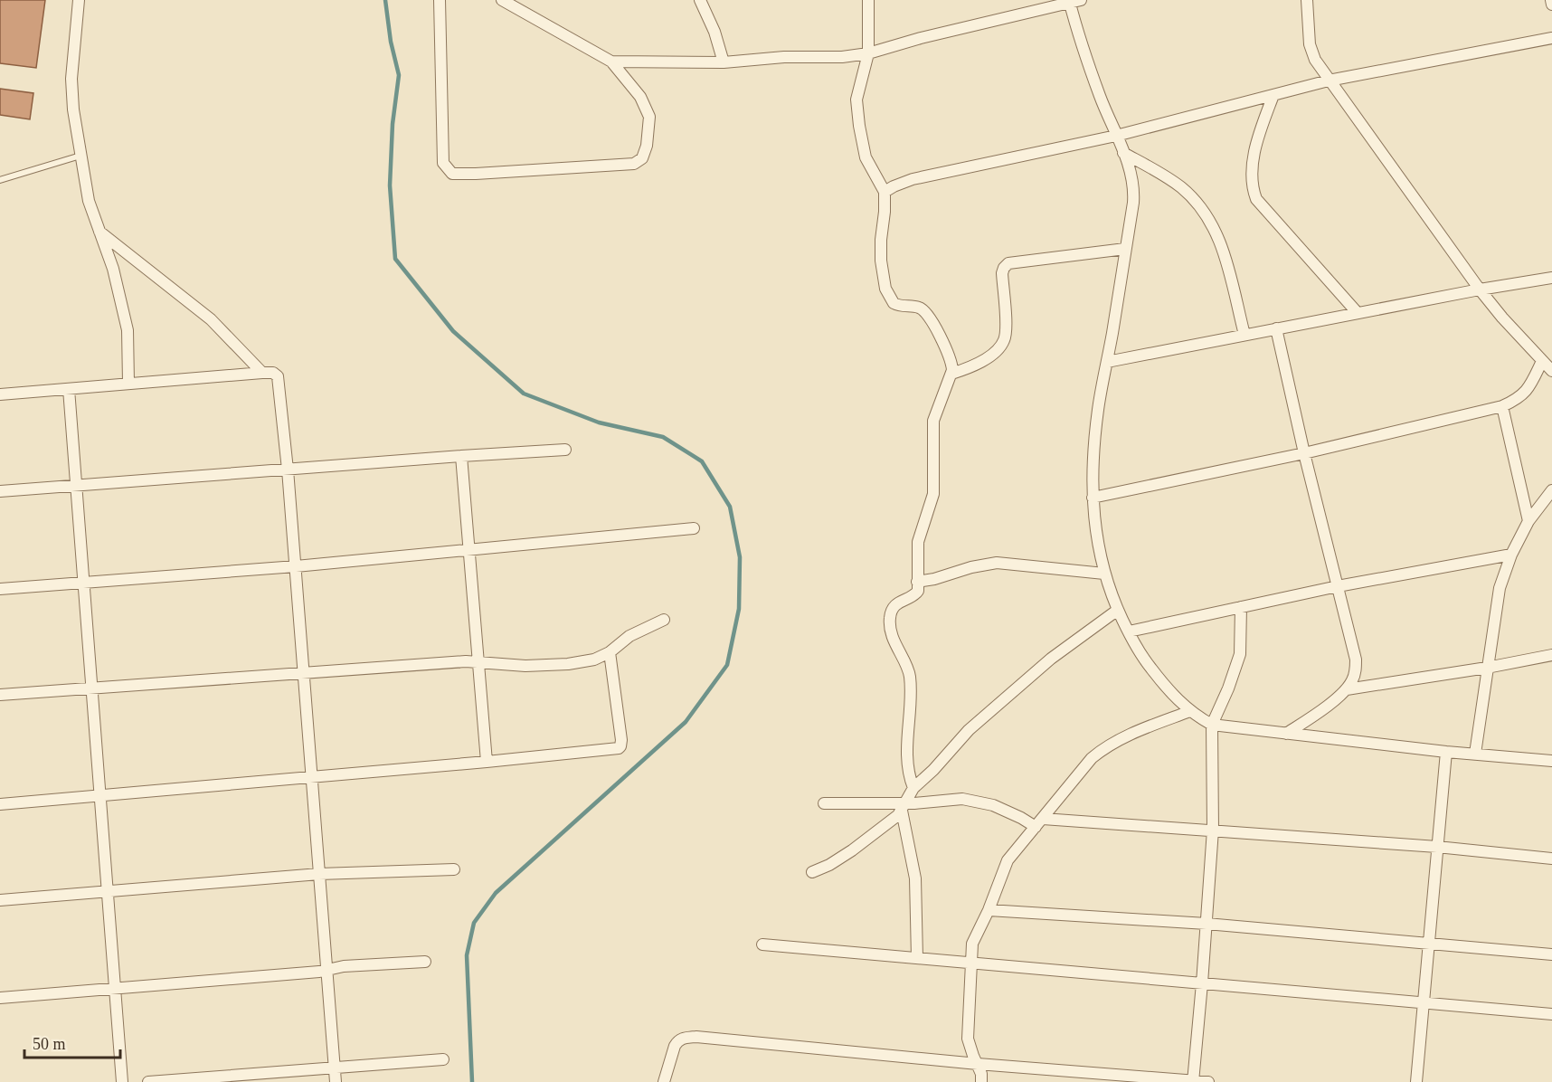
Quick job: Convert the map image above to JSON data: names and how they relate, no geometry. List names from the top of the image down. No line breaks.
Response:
{"scale_bar":"50 m"}
